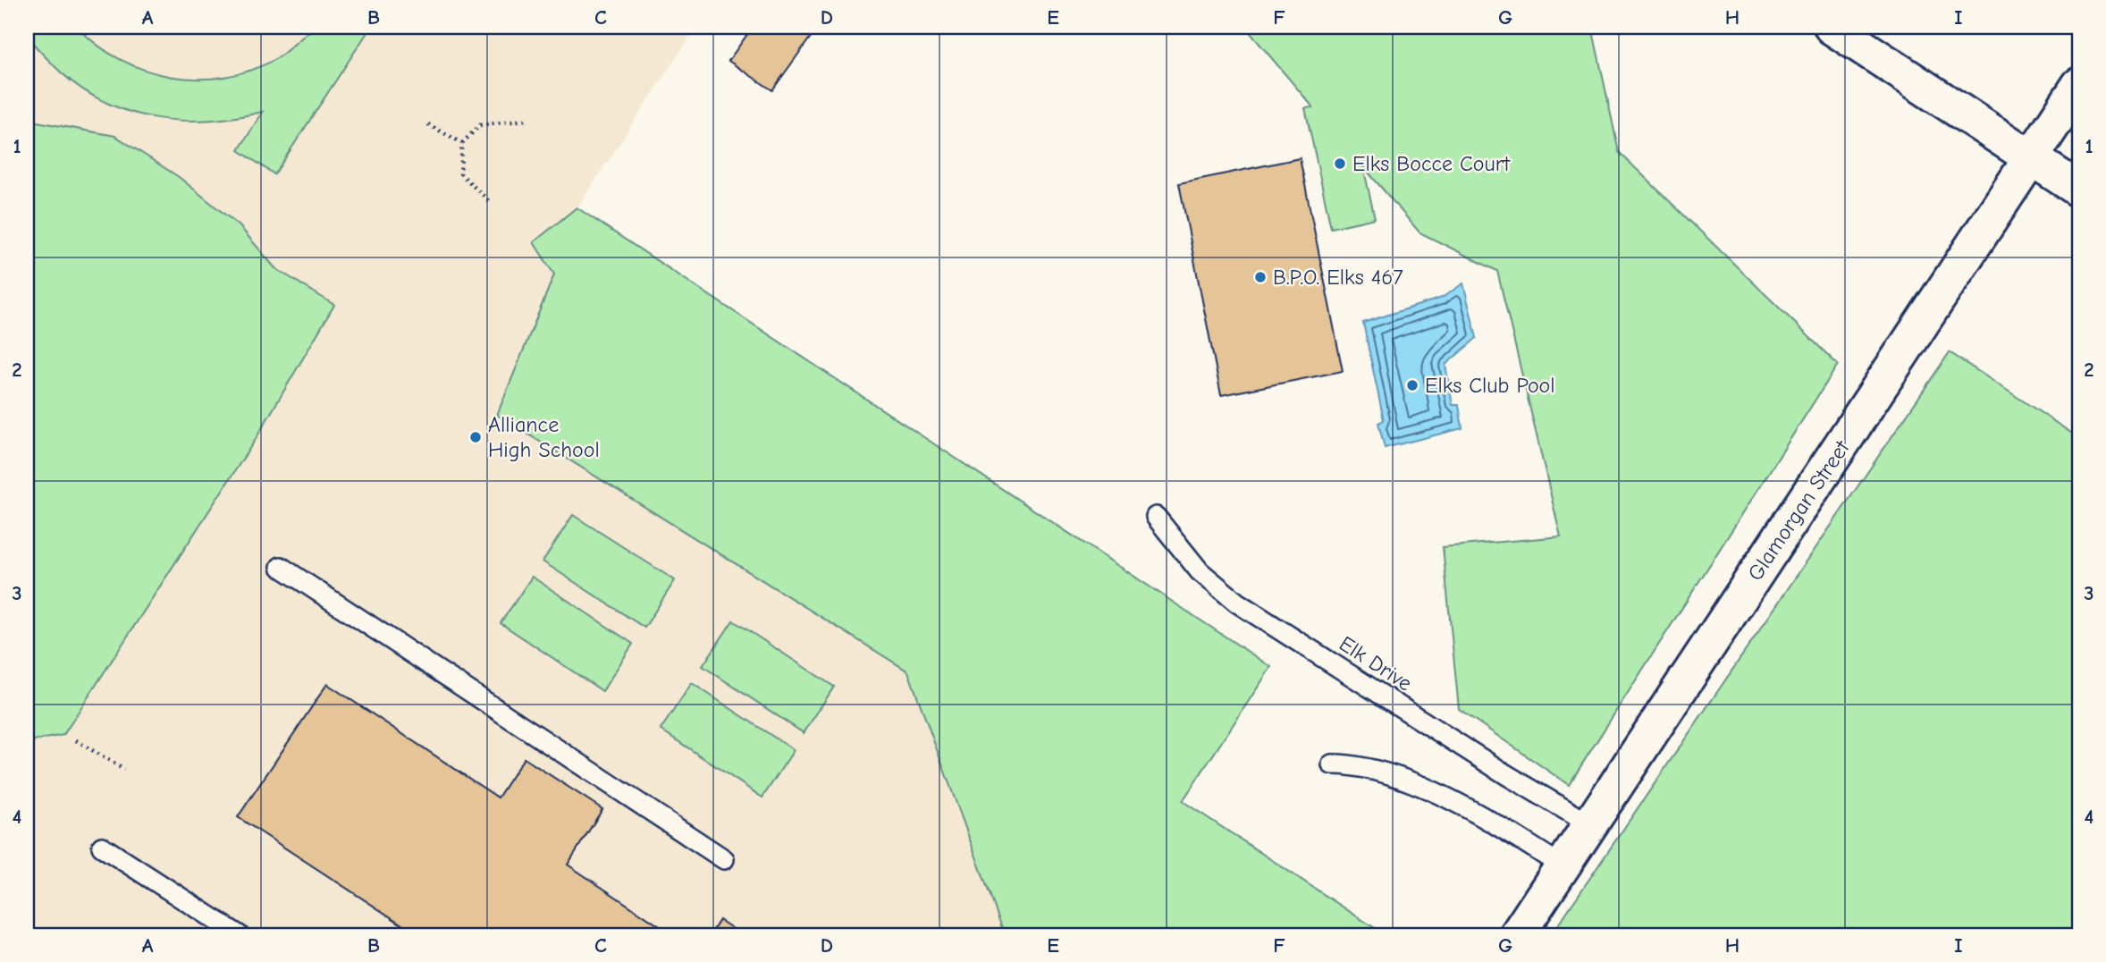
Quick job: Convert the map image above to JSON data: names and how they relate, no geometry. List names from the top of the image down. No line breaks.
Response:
{"streets":{"street":["Glamorgan Street"],"lane":["Elk Drive"]},"crossings":[["Glamorgan Street","Elk Drive"]],"places":["Elks Bocce Court","B.P.O. Elks 467","Elks Club Pool","Alliance High School"],"grid":{"columns":["A","B","C","D","E","F","G","H","I"],"rows":["1","2","3","4"]}}
